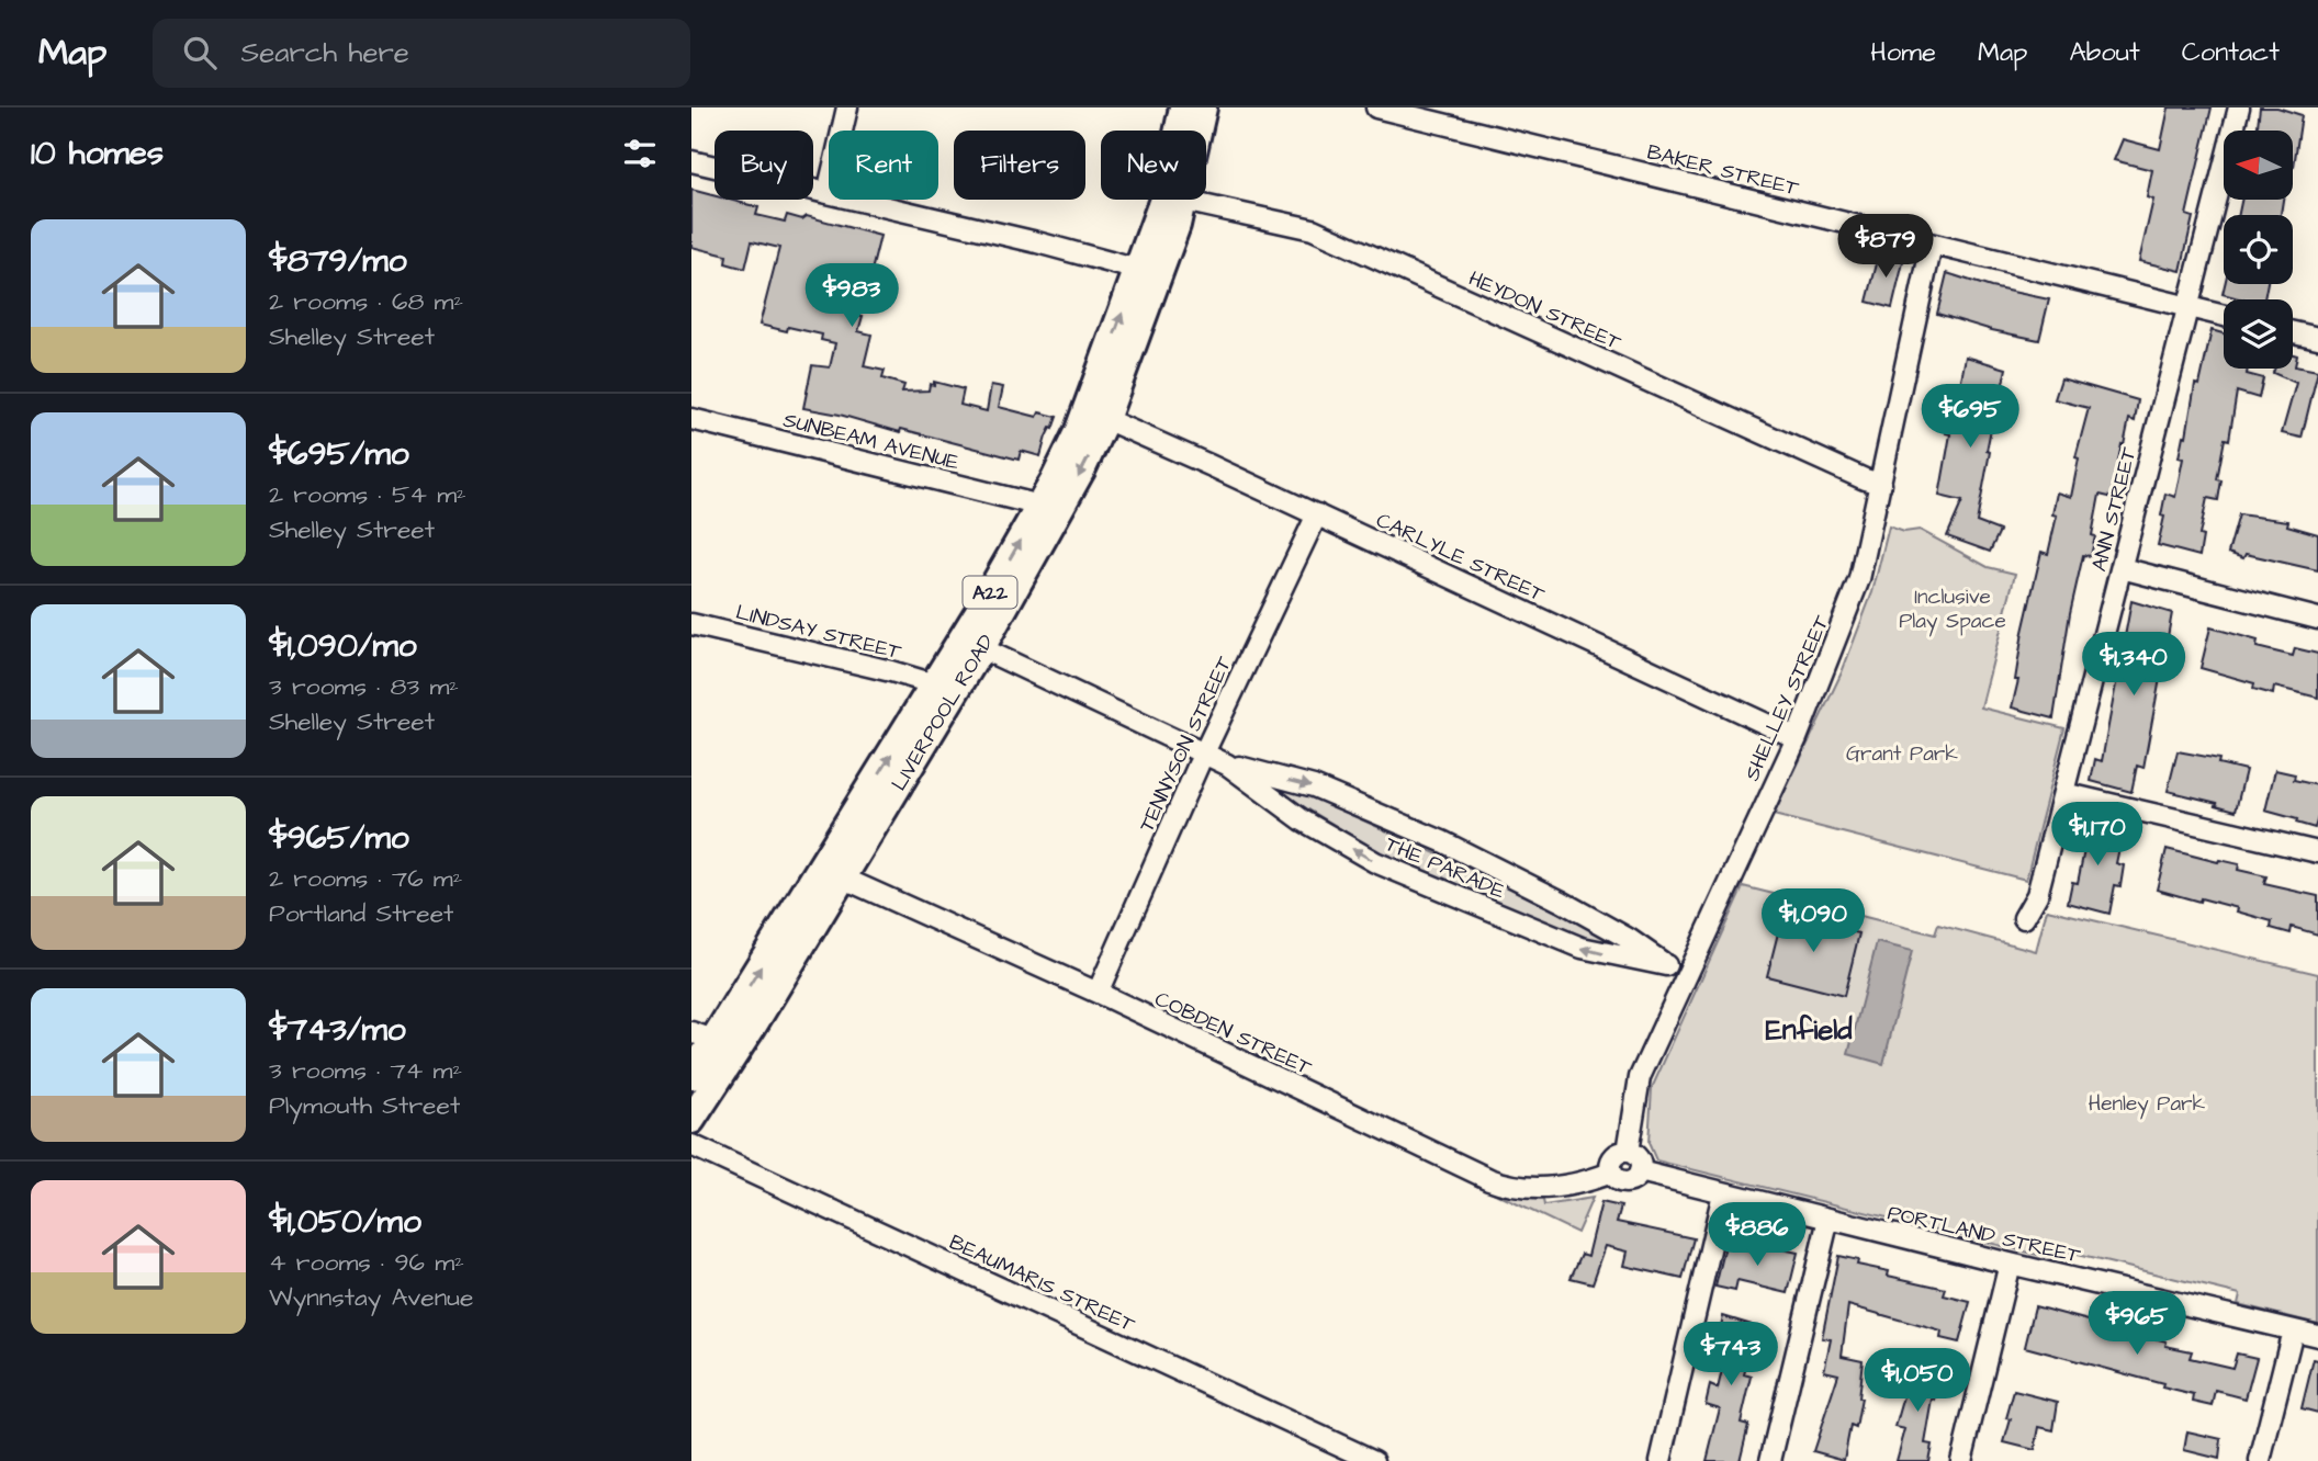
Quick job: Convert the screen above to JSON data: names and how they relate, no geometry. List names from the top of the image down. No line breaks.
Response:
{"streets":{"highway":["A22","LIVERPOOL ROAD"],"street":["BAKER STREET","HEYDON STREET","SUNBEAM AVENUE","ANN STREET","CARLYLE STREET","LINDSAY STREET","SHELLEY STREET","TENNYSON STREET","THE PARADE","COBDEN STREET","PORTLAND STREET","BEAUMARIS STREET"]},"crossings":[["BAKER STREET","ANN STREET"],["BAKER STREET","SHELLEY STREET"],["HEYDON STREET","SHELLEY STREET"],["HEYDON STREET","LIVERPOOL ROAD"],["SUNBEAM AVENUE","LIVERPOOL ROAD"],["CARLYLE STREET","SHELLEY STREET"],["CARLYLE STREET","LIVERPOOL ROAD"],["CARLYLE STREET","TENNYSON STREET"],["LINDSAY STREET","LIVERPOOL ROAD"],["SHELLEY STREET","THE PARADE"],["SHELLEY STREET","COBDEN STREET"],["SHELLEY STREET","PORTLAND STREET"],["LIVERPOOL ROAD","THE PARADE"],["LIVERPOOL ROAD","COBDEN STREET"],["TENNYSON STREET","THE PARADE"],["TENNYSON STREET","COBDEN STREET"],["COBDEN STREET","PORTLAND STREET"]],"districts":["Enfield"],"parks":["Inclusive Play Space","Grant Park","Henley Park"],"north":"left","page":{"header":"Map","search":"Search here","nav":["Home","Map","About","Contact"],"heading":"10 homes","chip":["Buy","Rent","Filters","New"],"list":[{"name":"$879/mo","note":"2 rooms · 68 m² · Shelley Street"},{"name":"$695/mo","note":"2 rooms · 54 m² · Shelley Street"},{"name":"$1,090/mo","note":"3 rooms · 83 m² · Shelley Street"},{"name":"$965/mo","note":"2 rooms · 76 m² · Portland Street"},{"name":"$743/mo","note":"3 rooms · 74 m² · Plymouth Street"},{"name":"$1,050/mo","note":"4 rooms · 96 m² · Wynnstay Avenue"}],"price":["$879","$983","$695","$1,340","$1,170","$1,090","$886","$965","$743","$1,050"]}}
